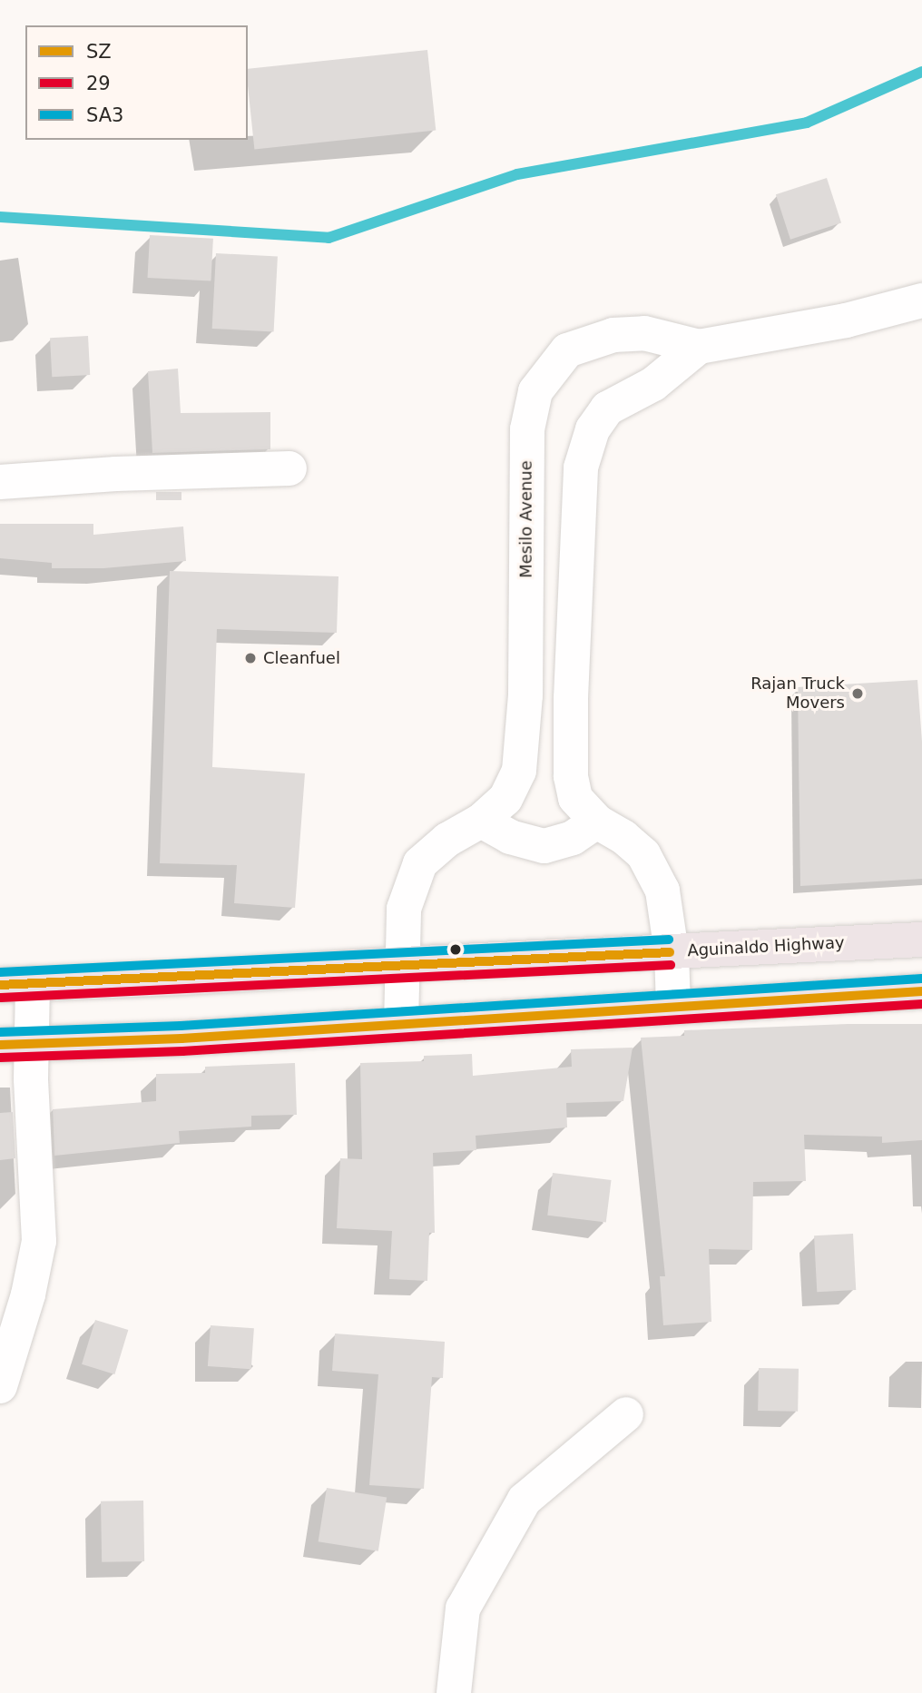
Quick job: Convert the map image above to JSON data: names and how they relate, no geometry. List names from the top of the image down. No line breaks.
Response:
{"streets":{"main road":["Aguinaldo Highway"],"street":["Mesilo Avenue"]},"crossings":[["Mesilo Avenue","Aguinaldo Highway"]],"places":["Cleanfuel","Rajan Truck Movers"],"lines":["transit line SA3","transit line SZ","transit line 29"],"legend":["SZ","29","SA3"]}
